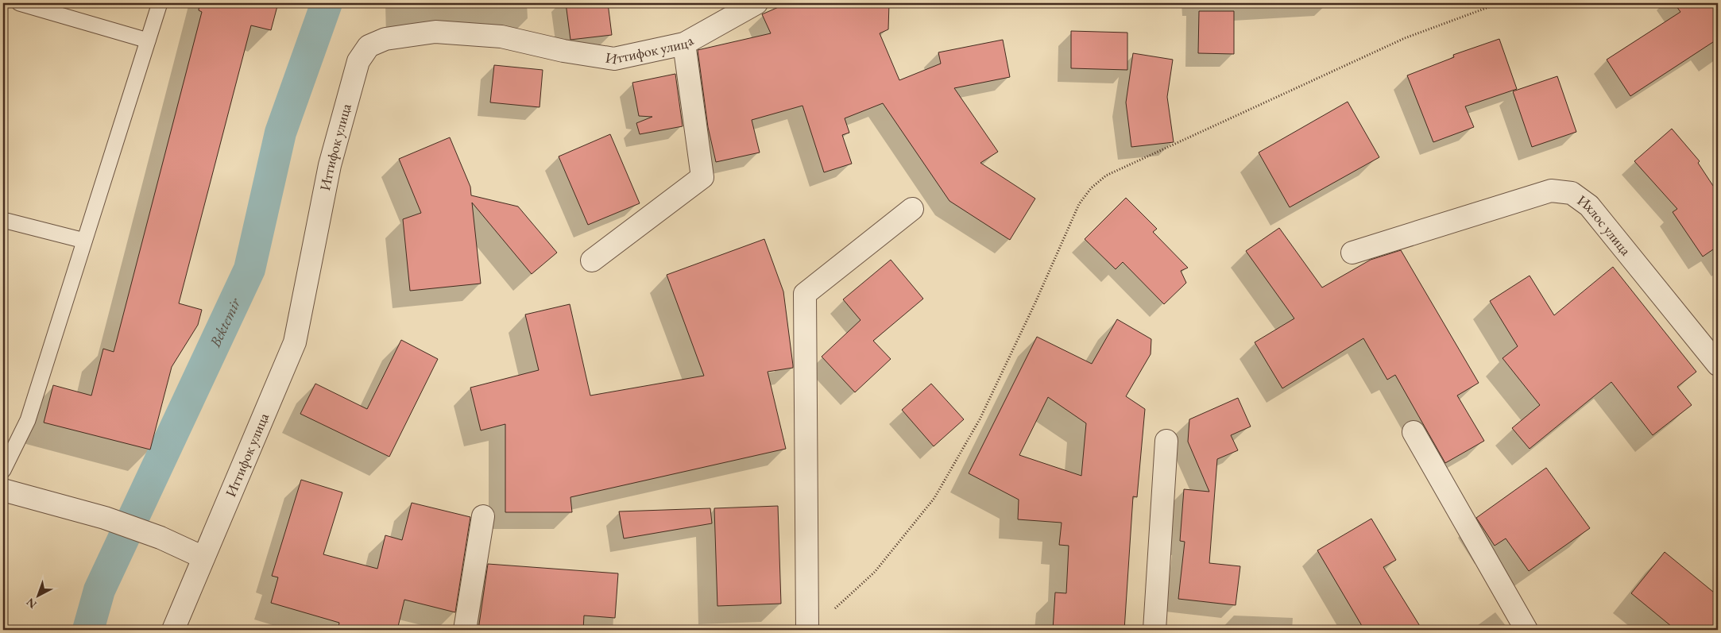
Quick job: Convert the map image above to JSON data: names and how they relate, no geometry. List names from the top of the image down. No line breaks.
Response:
{"streets":{"street":["Иттифок улица","Ихлос улица"]},"water":["Bektemir"],"north":"bottom left"}
